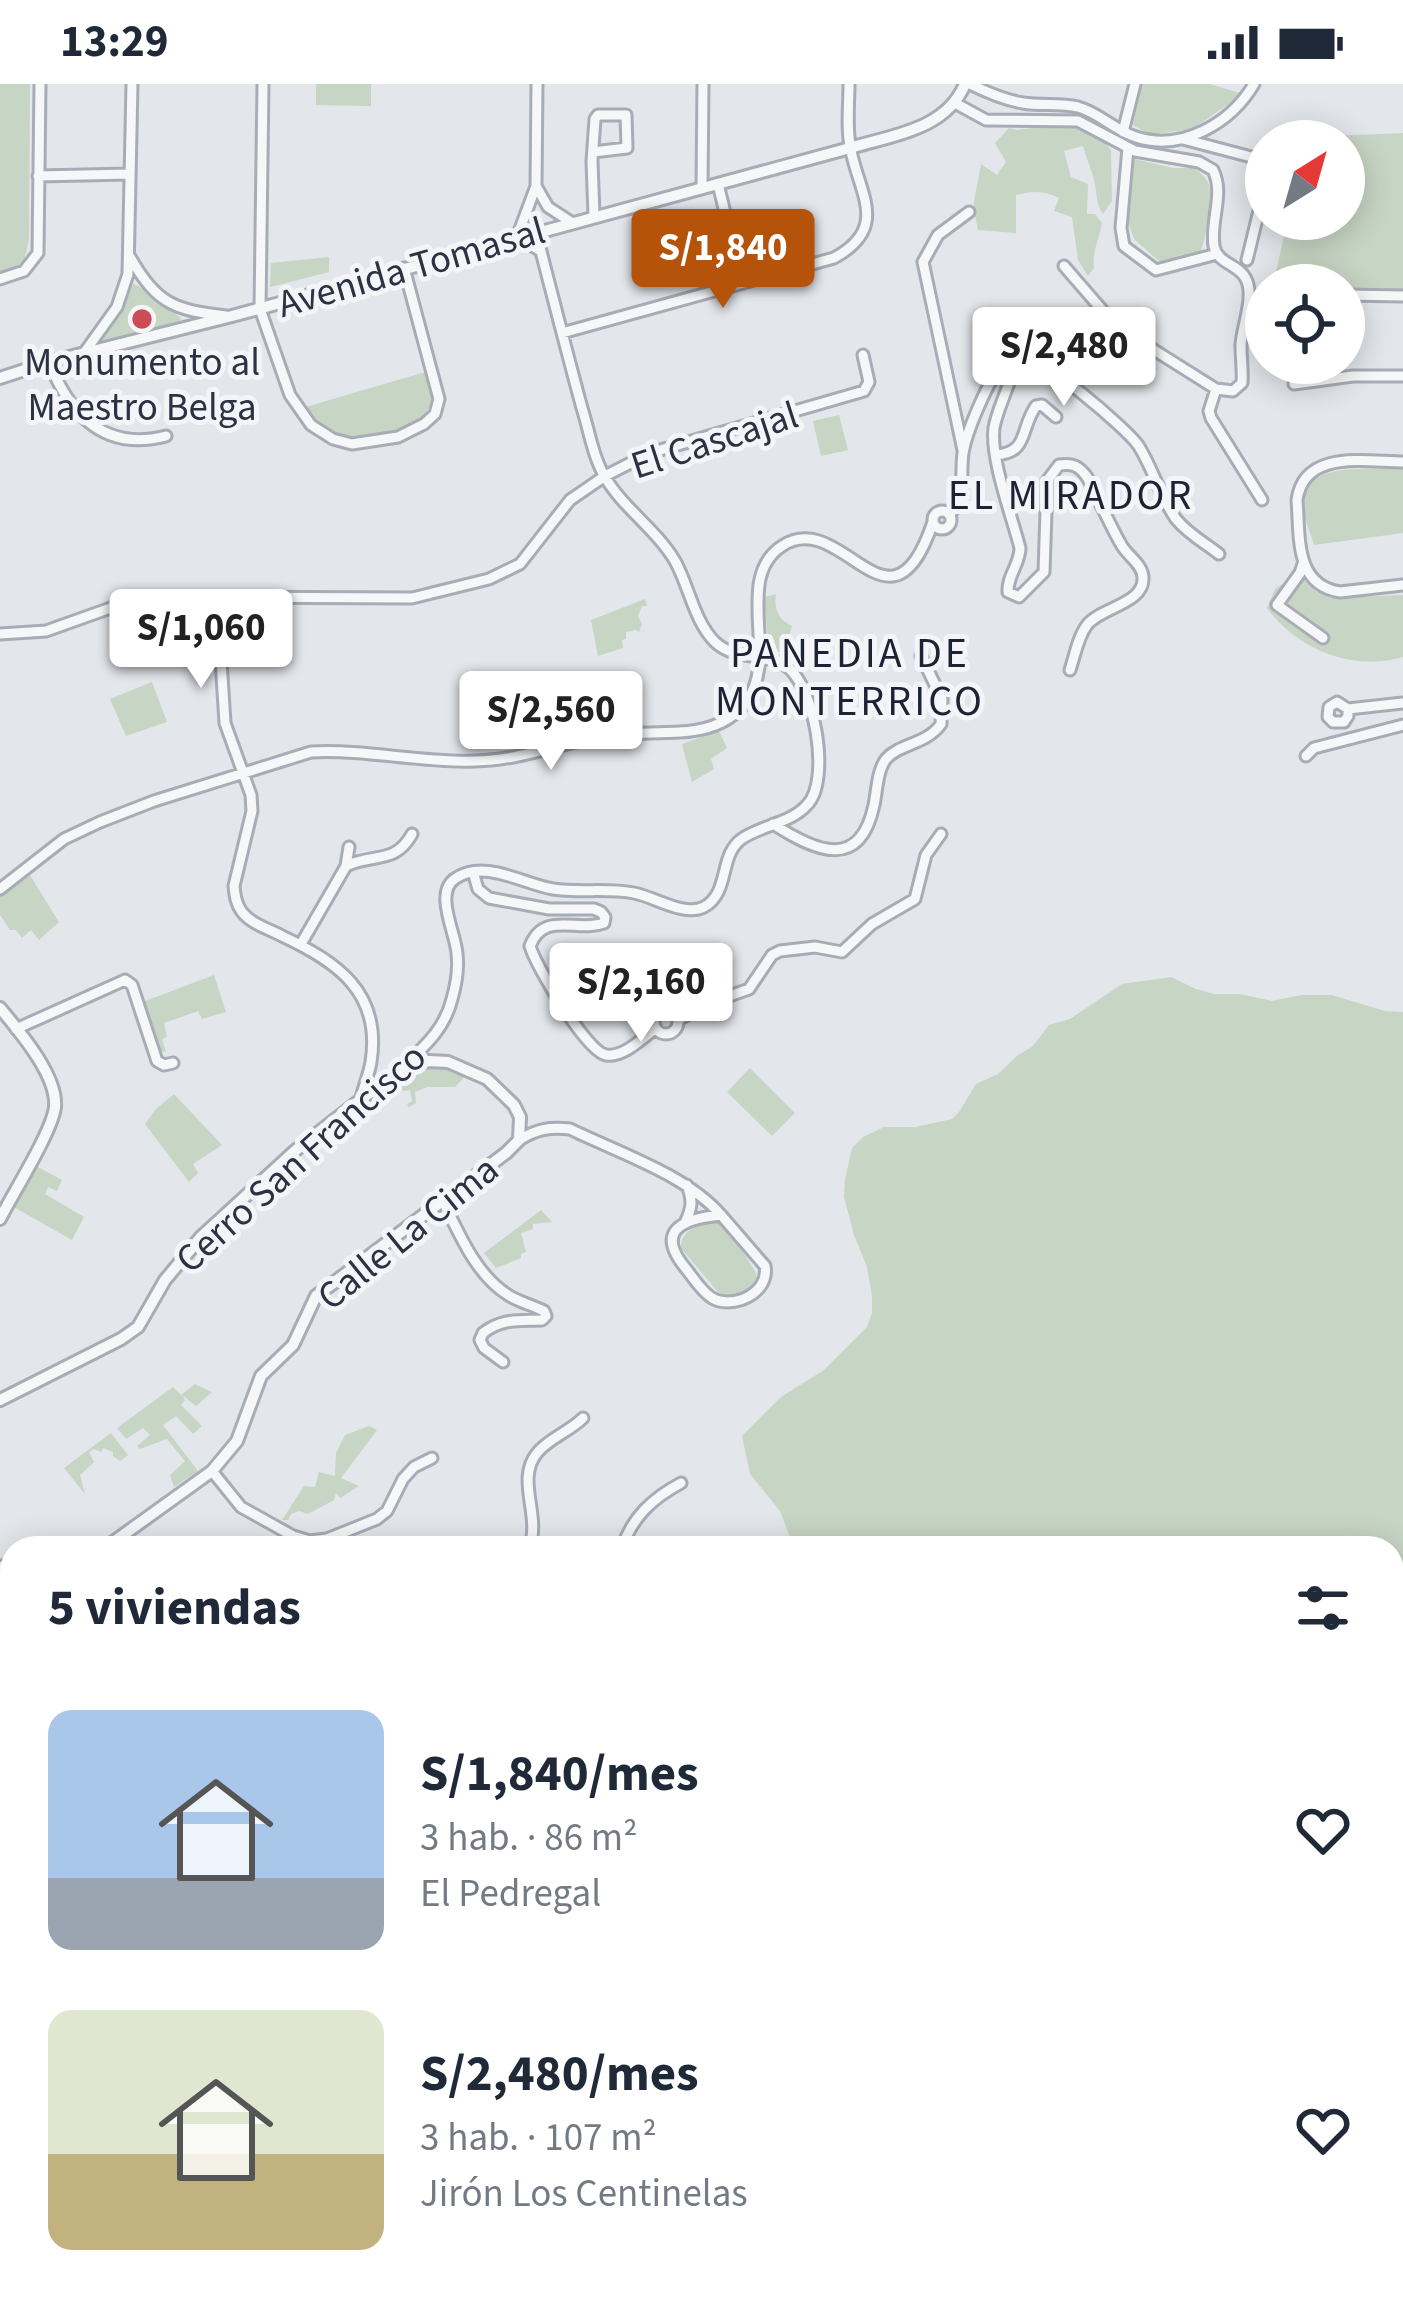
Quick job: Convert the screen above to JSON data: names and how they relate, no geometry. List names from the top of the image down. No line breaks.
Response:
{"streets":{"street":["Avenida Tomasal","El Cascajal","Cerro San Francisco","Calle La Cima"]},"crossings":[["Cerro San Francisco","Calle La Cima"]],"districts":["EL MIRADOR","PANEDIA DE MONTERRICO"],"places":["Monumento al Maestro Belga"],"north":"top right","page":{"status":"13:29","price":["S/1,840","S/2,480","S/1,060","S/2,560","S/2,160"],"heading":"5 viviendas","list":[{"name":"S/1,840/mes","note":"3 hab. · 86 m² · El Pedregal"},{"name":"S/2,480/mes","note":"3 hab. · 107 m² · Jirón Los Centinelas"}]}}
